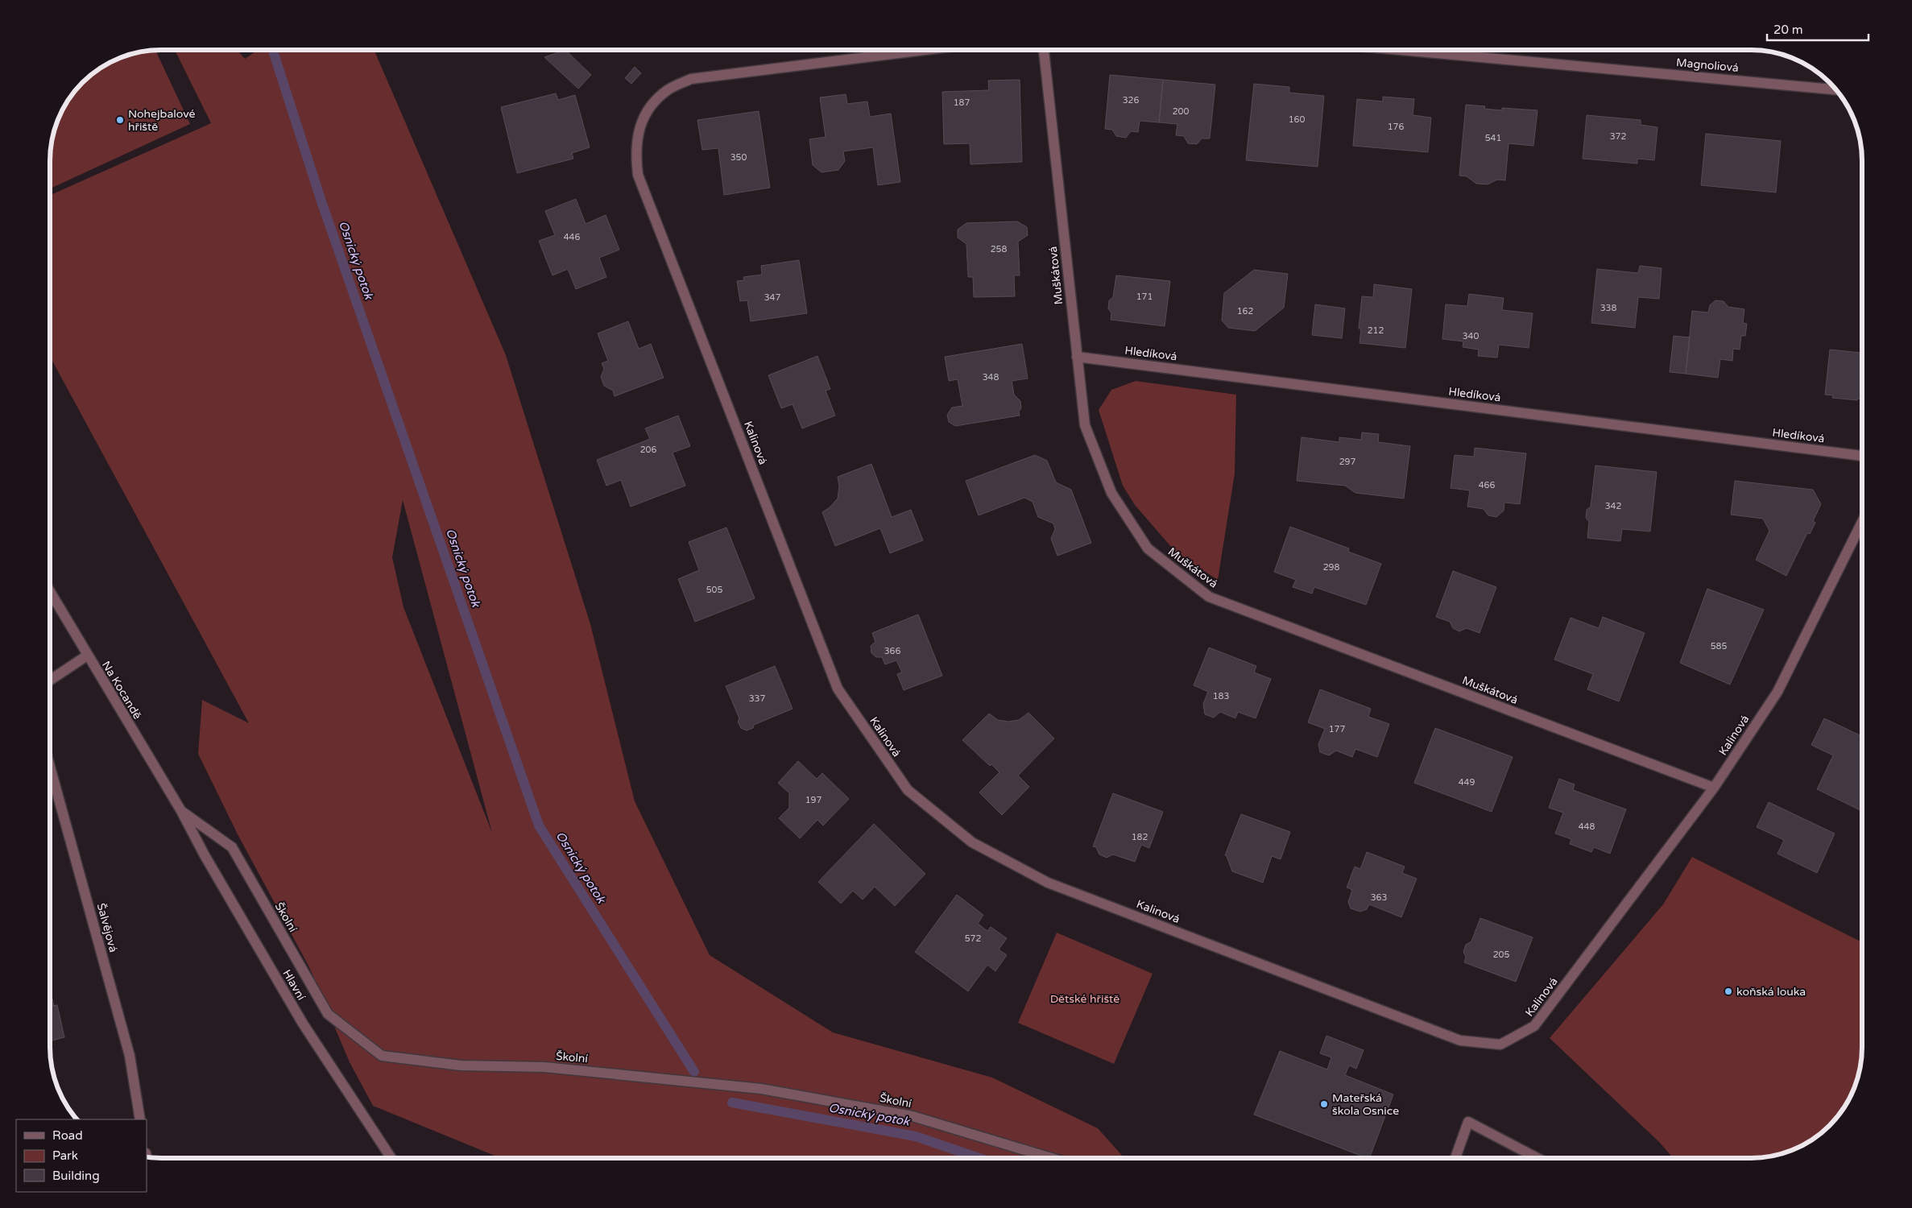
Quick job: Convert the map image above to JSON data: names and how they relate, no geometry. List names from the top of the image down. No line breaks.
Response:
{"streets":{"street":["Magnoliová","Muškátová","Hledíková","Kalinová","Na Kocandě","Školní","Šalvějová","Hlavní"]},"crossings":[["Muškátová","Hledíková"],["Muškátová","Kalinová"],["Na Kocandě","Školní"],["Na Kocandě","Hlavní"],["Školní","Hlavní"]],"water":["Osnický potok"],"parks":["Dětské hřiště"],"places":["Nohejbalové hřiště","koňská louka","Mateřská škola Osnice"],"house_numbers":["326","187","200","160","176","372","541","350","446","258","171","347","338","162","212","340","348","206","297","466","342","298","505","585","366","183","337","177","449","197","448","182","363","572","205"],"legend":["Road","Park","Building"],"scale_bar":"20 m"}
